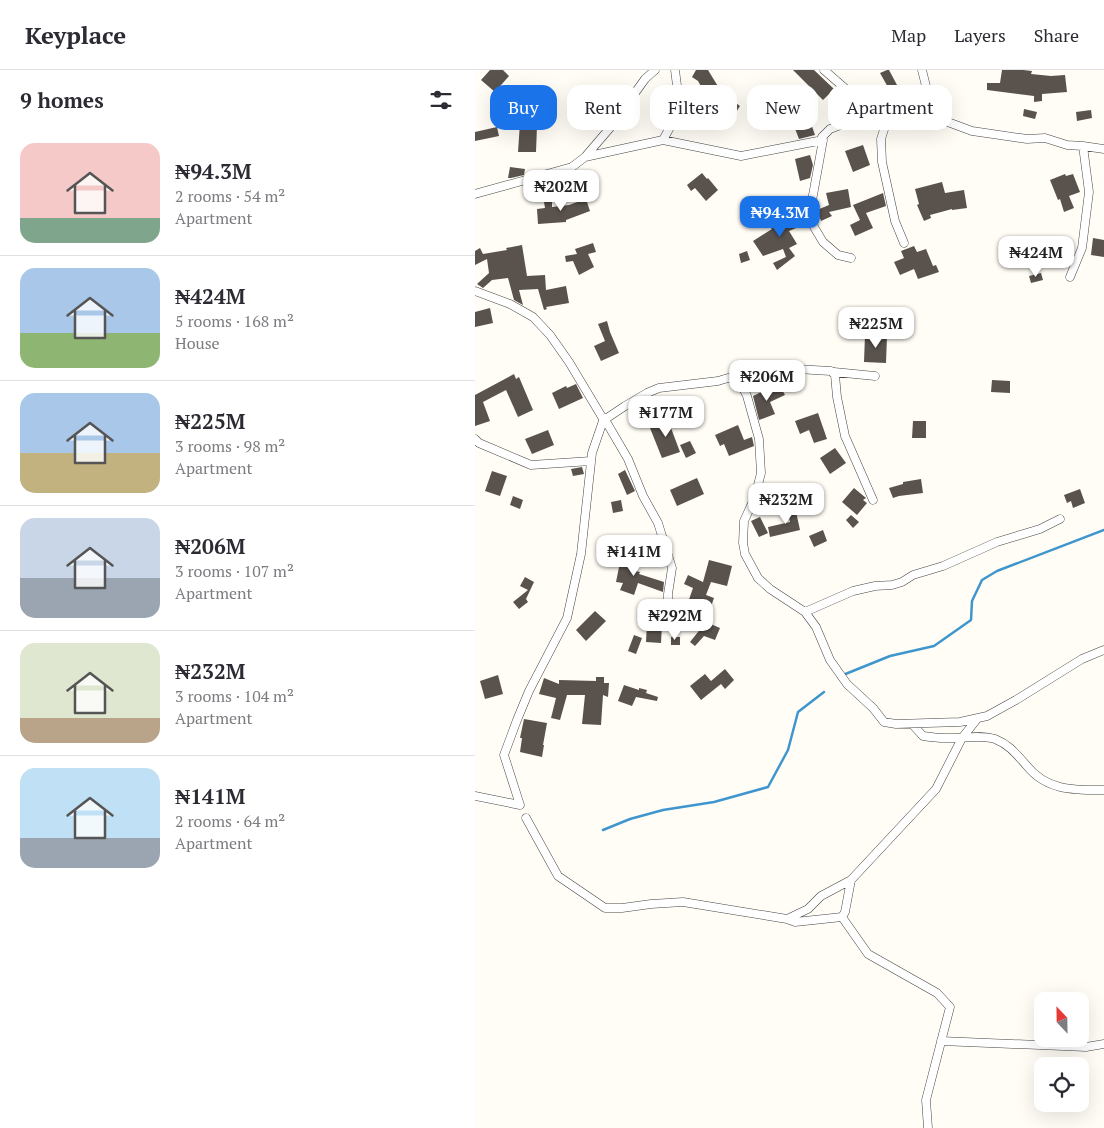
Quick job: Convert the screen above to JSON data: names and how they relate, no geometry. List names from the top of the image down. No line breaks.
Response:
{"north":"top","page":{"header":"Keyplace","nav":["Map","Layers","Share"],"heading":"9 homes","chip":["Buy","Rent","Filters","New","Apartment"],"list":[{"name":"₦94.3M","note":"2 rooms · 54 m² · Apartment"},{"name":"₦424M","note":"5 rooms · 168 m² · House"},{"name":"₦225M","note":"3 rooms · 98 m² · Apartment"},{"name":"₦206M","note":"3 rooms · 107 m² · Apartment"},{"name":"₦232M","note":"3 rooms · 104 m² · Apartment"},{"name":"₦141M","note":"2 rooms · 64 m² · Apartment"}],"price":["₦202M","₦94.3M","₦424M","₦225M","₦206M","₦177M","₦232M","₦141M","₦292M"]}}
